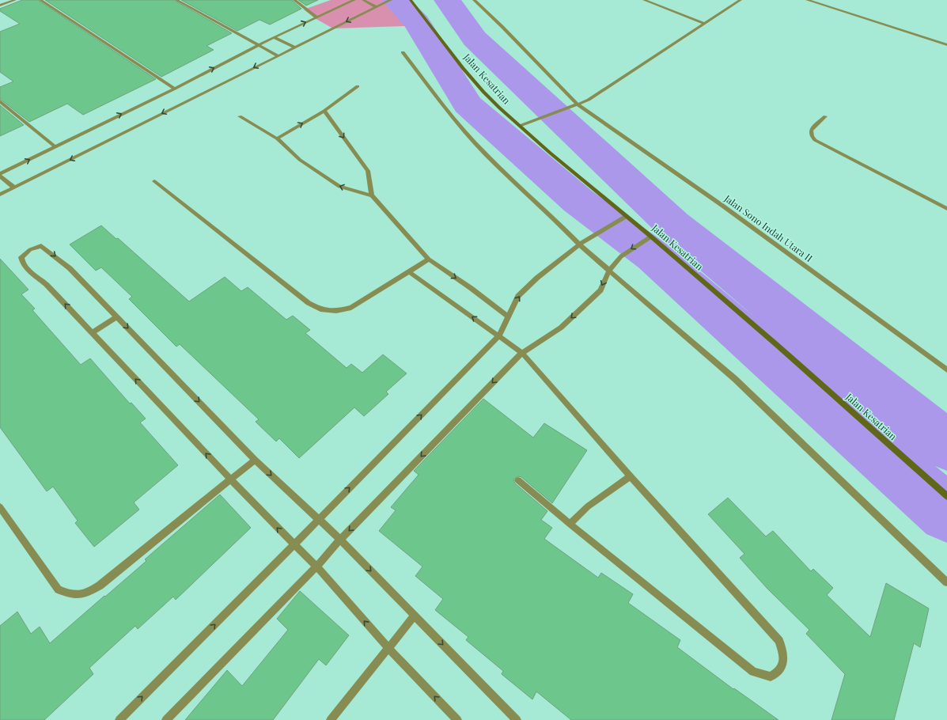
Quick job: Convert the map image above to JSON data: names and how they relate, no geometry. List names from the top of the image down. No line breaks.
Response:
{"streets":{"street":["Jalan Kesatrian","Jalan Sono Indah Utara II"]}}
